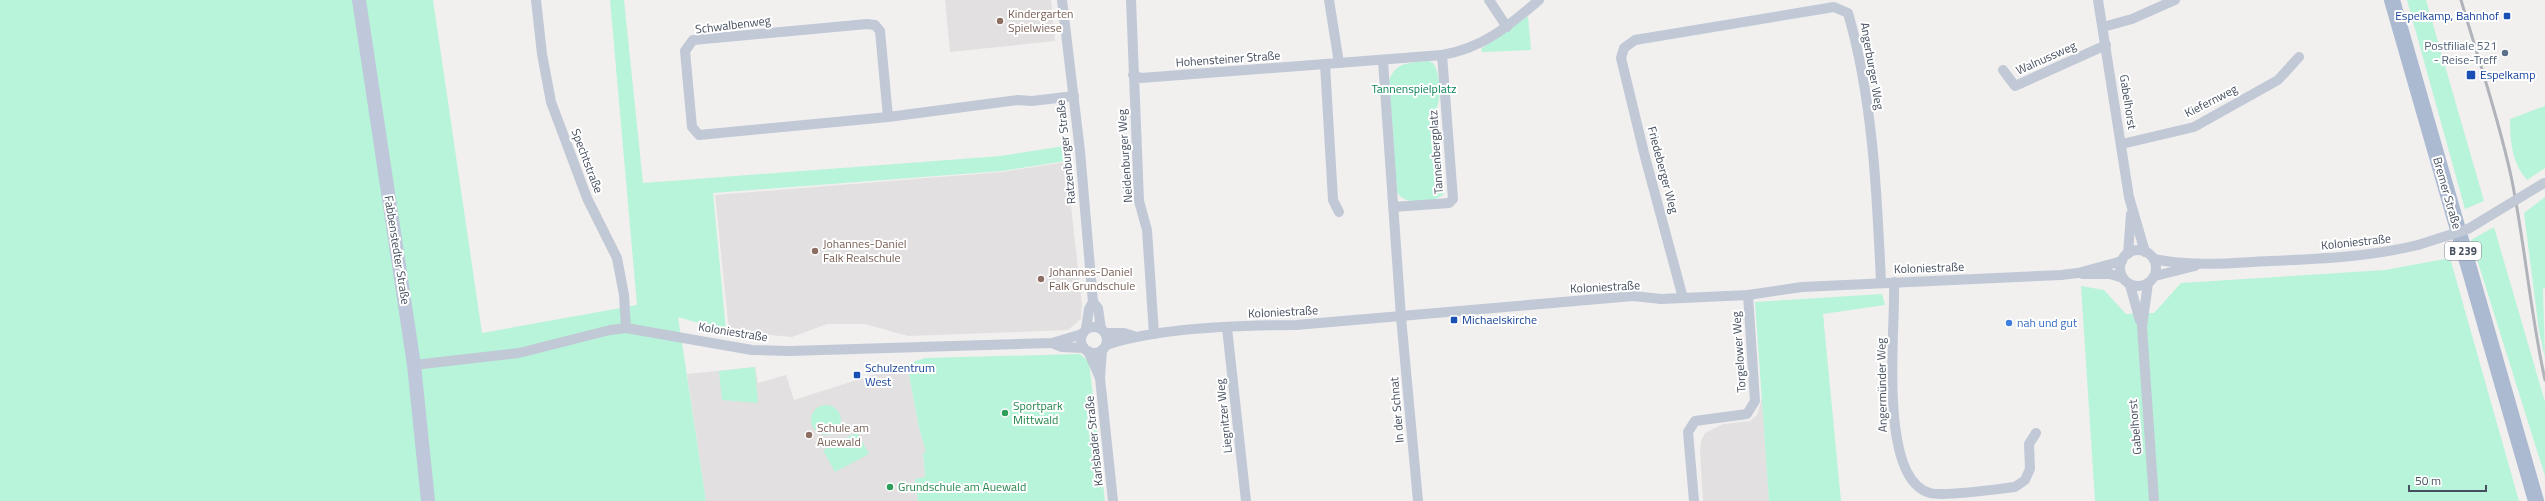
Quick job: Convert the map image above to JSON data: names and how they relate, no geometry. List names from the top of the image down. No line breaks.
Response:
{"streets":{"main road":["Bremer Straße","B 239"],"street":["Schwalbenweg","Walnussweg","Hohensteiner Straße","Angerburger Weg","Kiefernweg","Gabelhorst","Ratzenburger Straße","Tannenbergplatz","Neidenburger Weg","Spechtstraße","Friedeberger Weg","Koloniestraße","Fabbenstedter Straße","Torgelower Weg","Angermünder Weg","In der Schnat","Liegnitzer Weg","Karlsbader Straße"]},"crossings":[["Schwalbenweg","Ratzenburger Straße"],["Walnussweg","Gabelhorst"],["Hohensteiner Straße","Neidenburger Weg"],["Angerburger Weg","Friedeberger Weg"],["Angerburger Weg","Koloniestraße"],["Kiefernweg","Gabelhorst"],["Gabelhorst","Koloniestraße"],["Ratzenburger Straße","Koloniestraße"],["Ratzenburger Straße","Karlsbader Straße"],["Neidenburger Weg","Koloniestraße"],["Spechtstraße","Koloniestraße"],["Friedeberger Weg","Koloniestraße"],["Koloniestraße","Fabbenstedter Straße"],["Koloniestraße","Torgelower Weg"],["Koloniestraße","Angermünder Weg"],["Koloniestraße","In der Schnat"],["Koloniestraße","Liegnitzer Weg"],["Koloniestraße","Karlsbader Straße"]],"parks":["Tannenspielplatz"],"places":{"transit":["Espelkamp, Bahnhof","Espelkamp","Michaelskirche","Schulzentrum West"],"other":["Kindergarten Spielwiese","Postfiliale 521 - Reise-Treff","Johannes-Daniel Falk Realschule","Johannes-Daniel Falk Grundschule","nah und gut","Sportpark Mittwald","Schule am Auewald","Grundschule am Auewald"]},"scale_bar":"50 m"}
